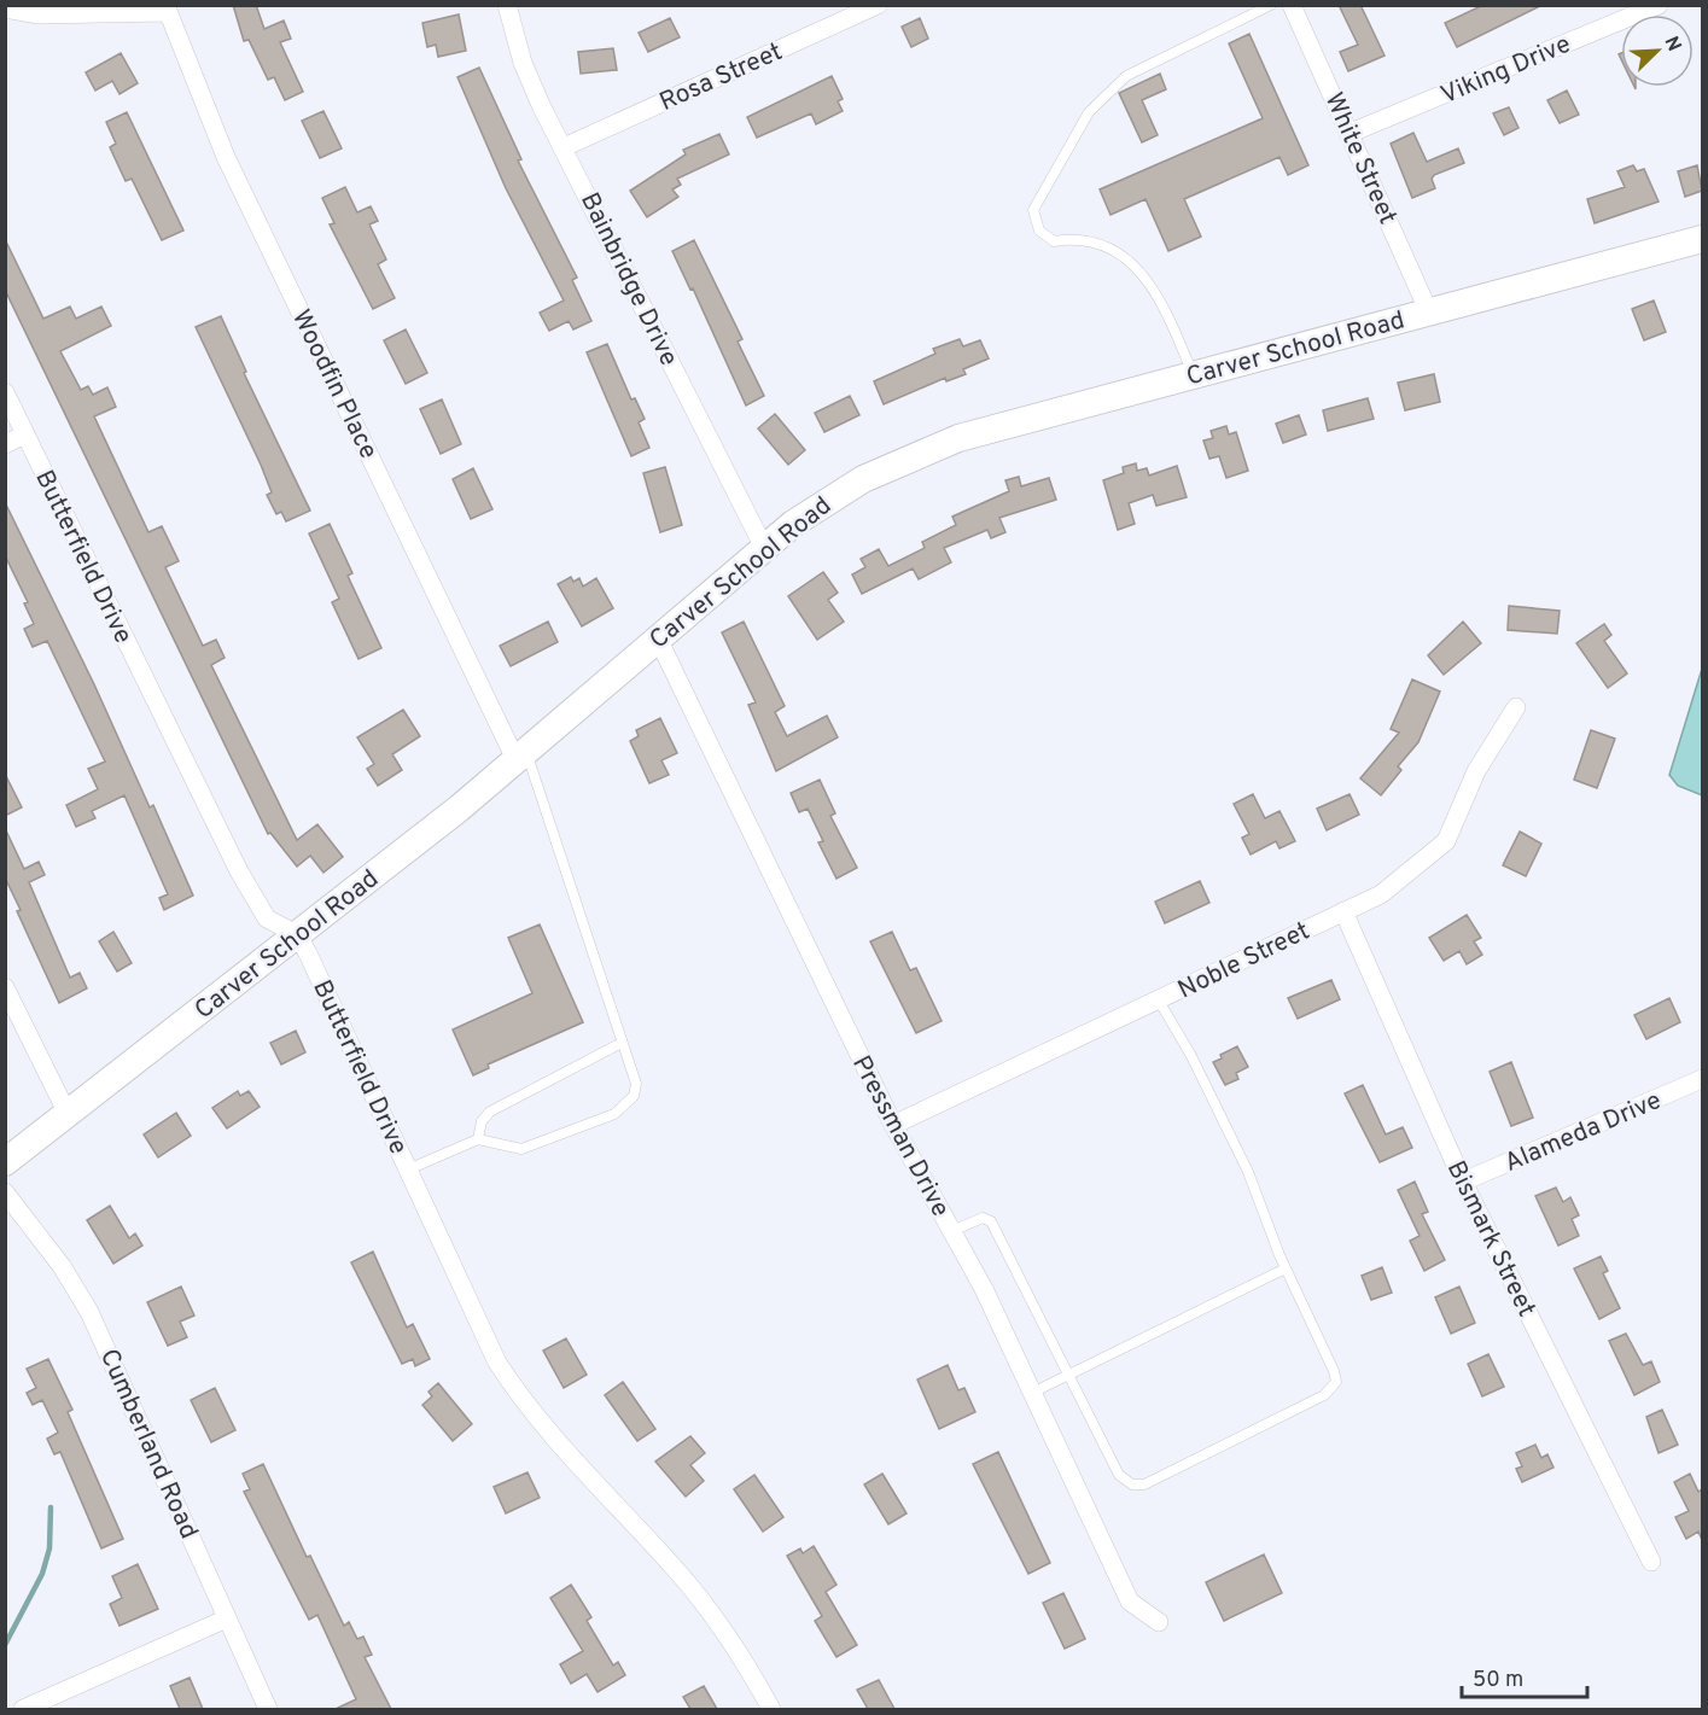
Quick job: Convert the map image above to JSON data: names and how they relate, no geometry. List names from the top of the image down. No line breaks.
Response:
{"streets":{"main road":["Carver School Road"],"street":["Viking Drive","Rosa Street","White Street","Bainbridge Drive","Woodfin Place","Butterfield Drive","Noble Street","Alameda Drive","Pressman Drive","Bismark Street","Cumberland Road"]},"crossings":[["Viking Drive","White Street"],["Rosa Street","Bainbridge Drive"],["White Street","Carver School Road"],["Bainbridge Drive","Carver School Road"],["Carver School Road","Woodfin Place"],["Carver School Road","Butterfield Drive"],["Carver School Road","Pressman Drive"],["Noble Street","Pressman Drive"],["Noble Street","Bismark Street"],["Alameda Drive","Bismark Street"]],"scale_bar":"50 m","north":"top right"}
